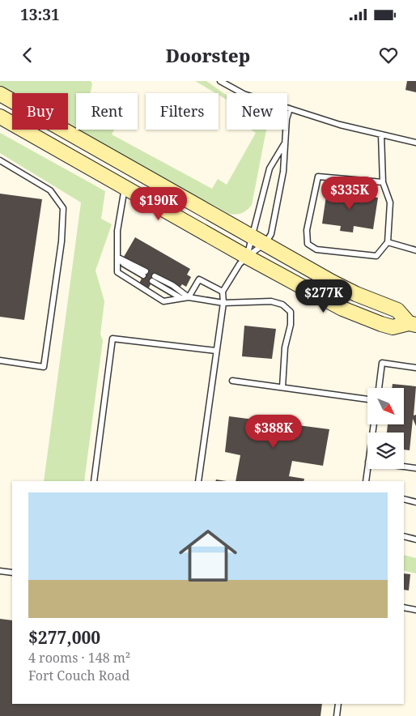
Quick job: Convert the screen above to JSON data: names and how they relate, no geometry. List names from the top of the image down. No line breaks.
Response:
{"north":"bottom right","page":{"status":"13:31","header":"Doorstep","chip":["Buy","Rent","Filters","New"],"price":["$335K","$190K","$277K","$388K"],"list":[{"name":"$277,000","note":"4 rooms · 148 m² · Fort Couch Road"}]}}
